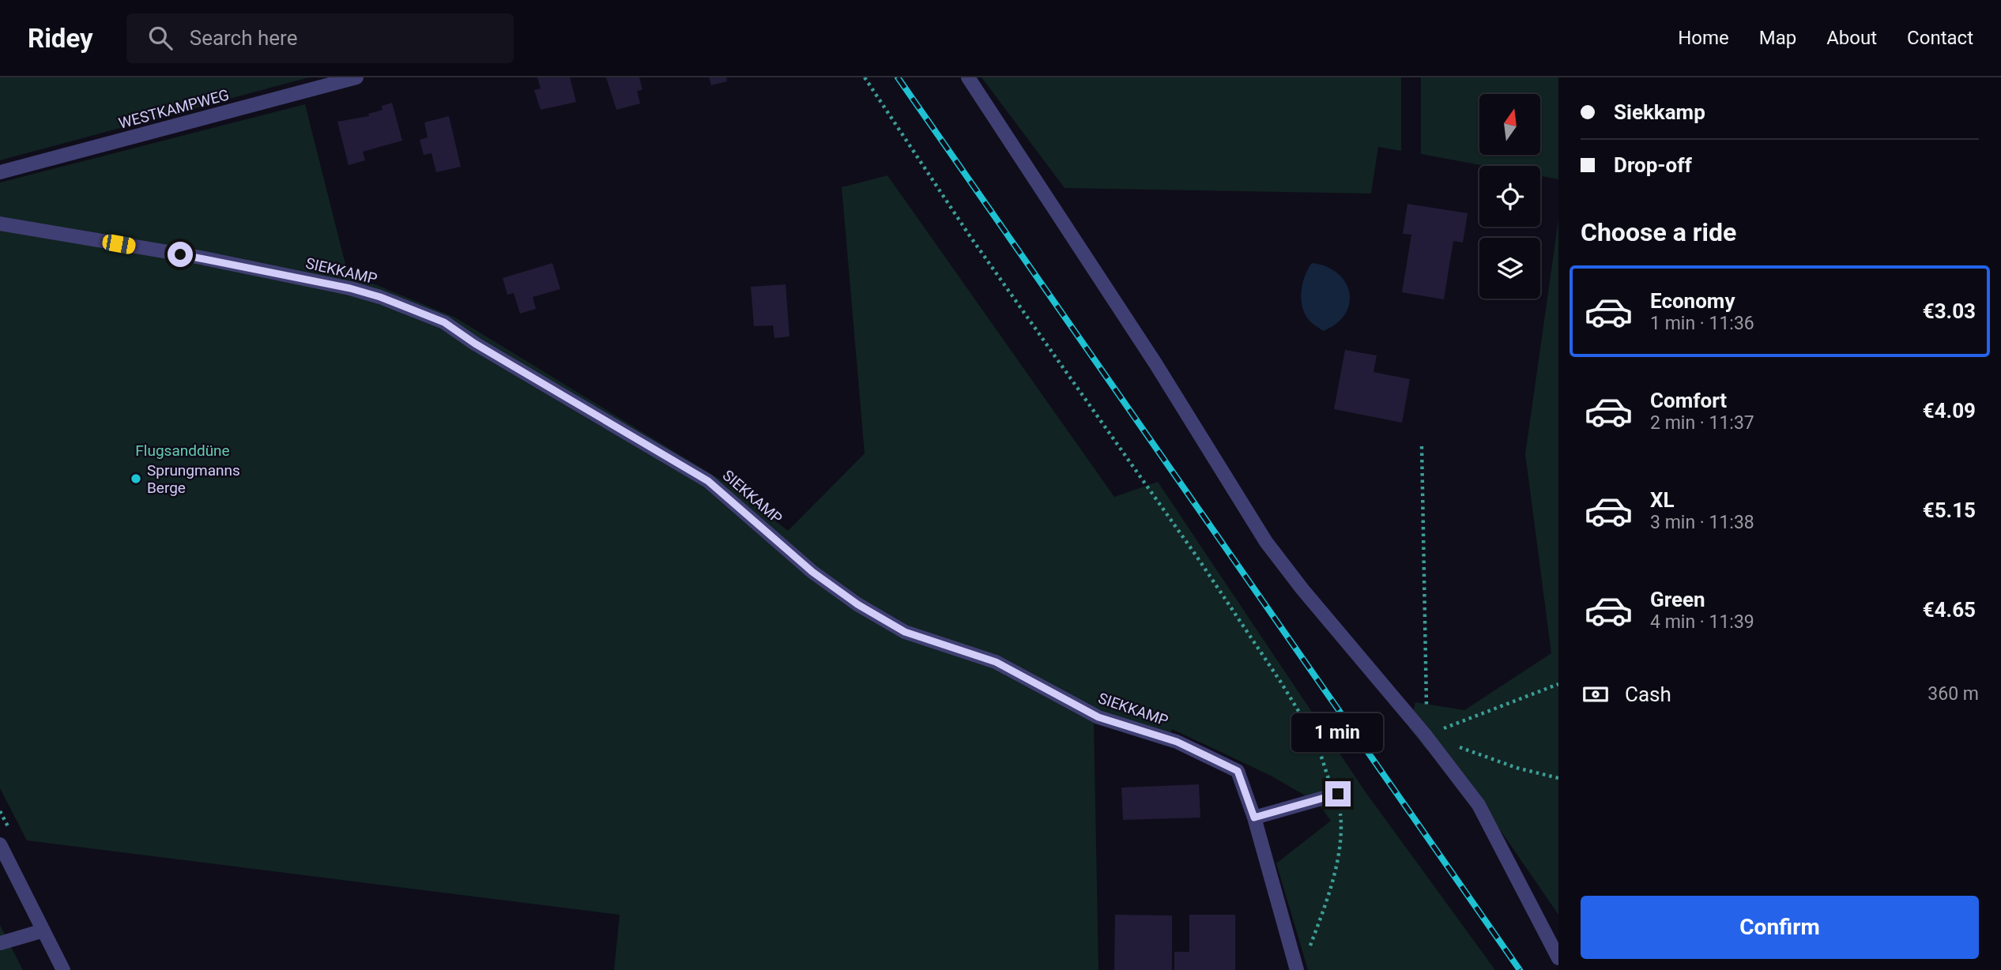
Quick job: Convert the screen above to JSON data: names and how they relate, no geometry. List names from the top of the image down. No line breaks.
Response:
{"streets":{"street":["WESTKAMPWEG","SIEKKAMP"]},"parks":["Flugsanddüne"],"places":["Sprungmanns Berge"],"north":"top","page":{"header":"Ridey","search":"Search here","nav":["Home","Map","About","Contact"],"banner":["Siekkamp","Drop-off"],"heading":"Choose a ride","list":[{"name":"Economy","note":"1 min · 11:36","value":"€3.03"},{"name":"Comfort","note":"2 min · 11:37","value":"€4.09"},{"name":"XL","note":"3 min · 11:38","value":"€5.15"},{"name":"Green","note":"4 min · 11:39","value":"€4.65"}],"pay":["Cash","360 m"],"bubble":"1 min","buttons":"Confirm"}}
